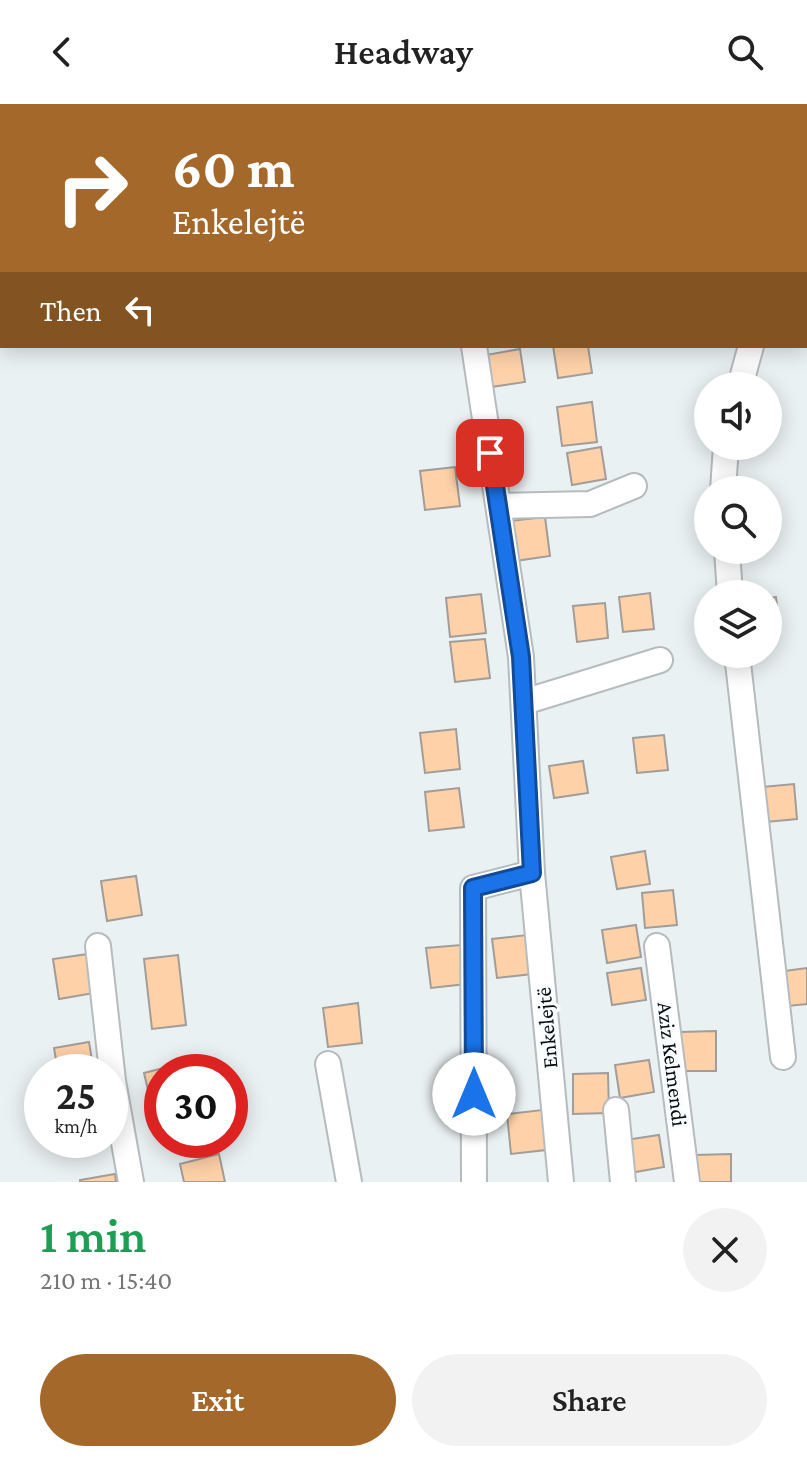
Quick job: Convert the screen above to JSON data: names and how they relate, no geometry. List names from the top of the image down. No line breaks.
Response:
{"streets":{"street":["Enkelejtë","Aziz Kelmendi"]},"page":{"header":"Headway","turn":["60 m","Enkelejtë"],"then":"Then","speed":"25 km/h","limit":"30","heading":["1 min","210 m · 15:40"],"buttons":["Exit","Share"]}}
